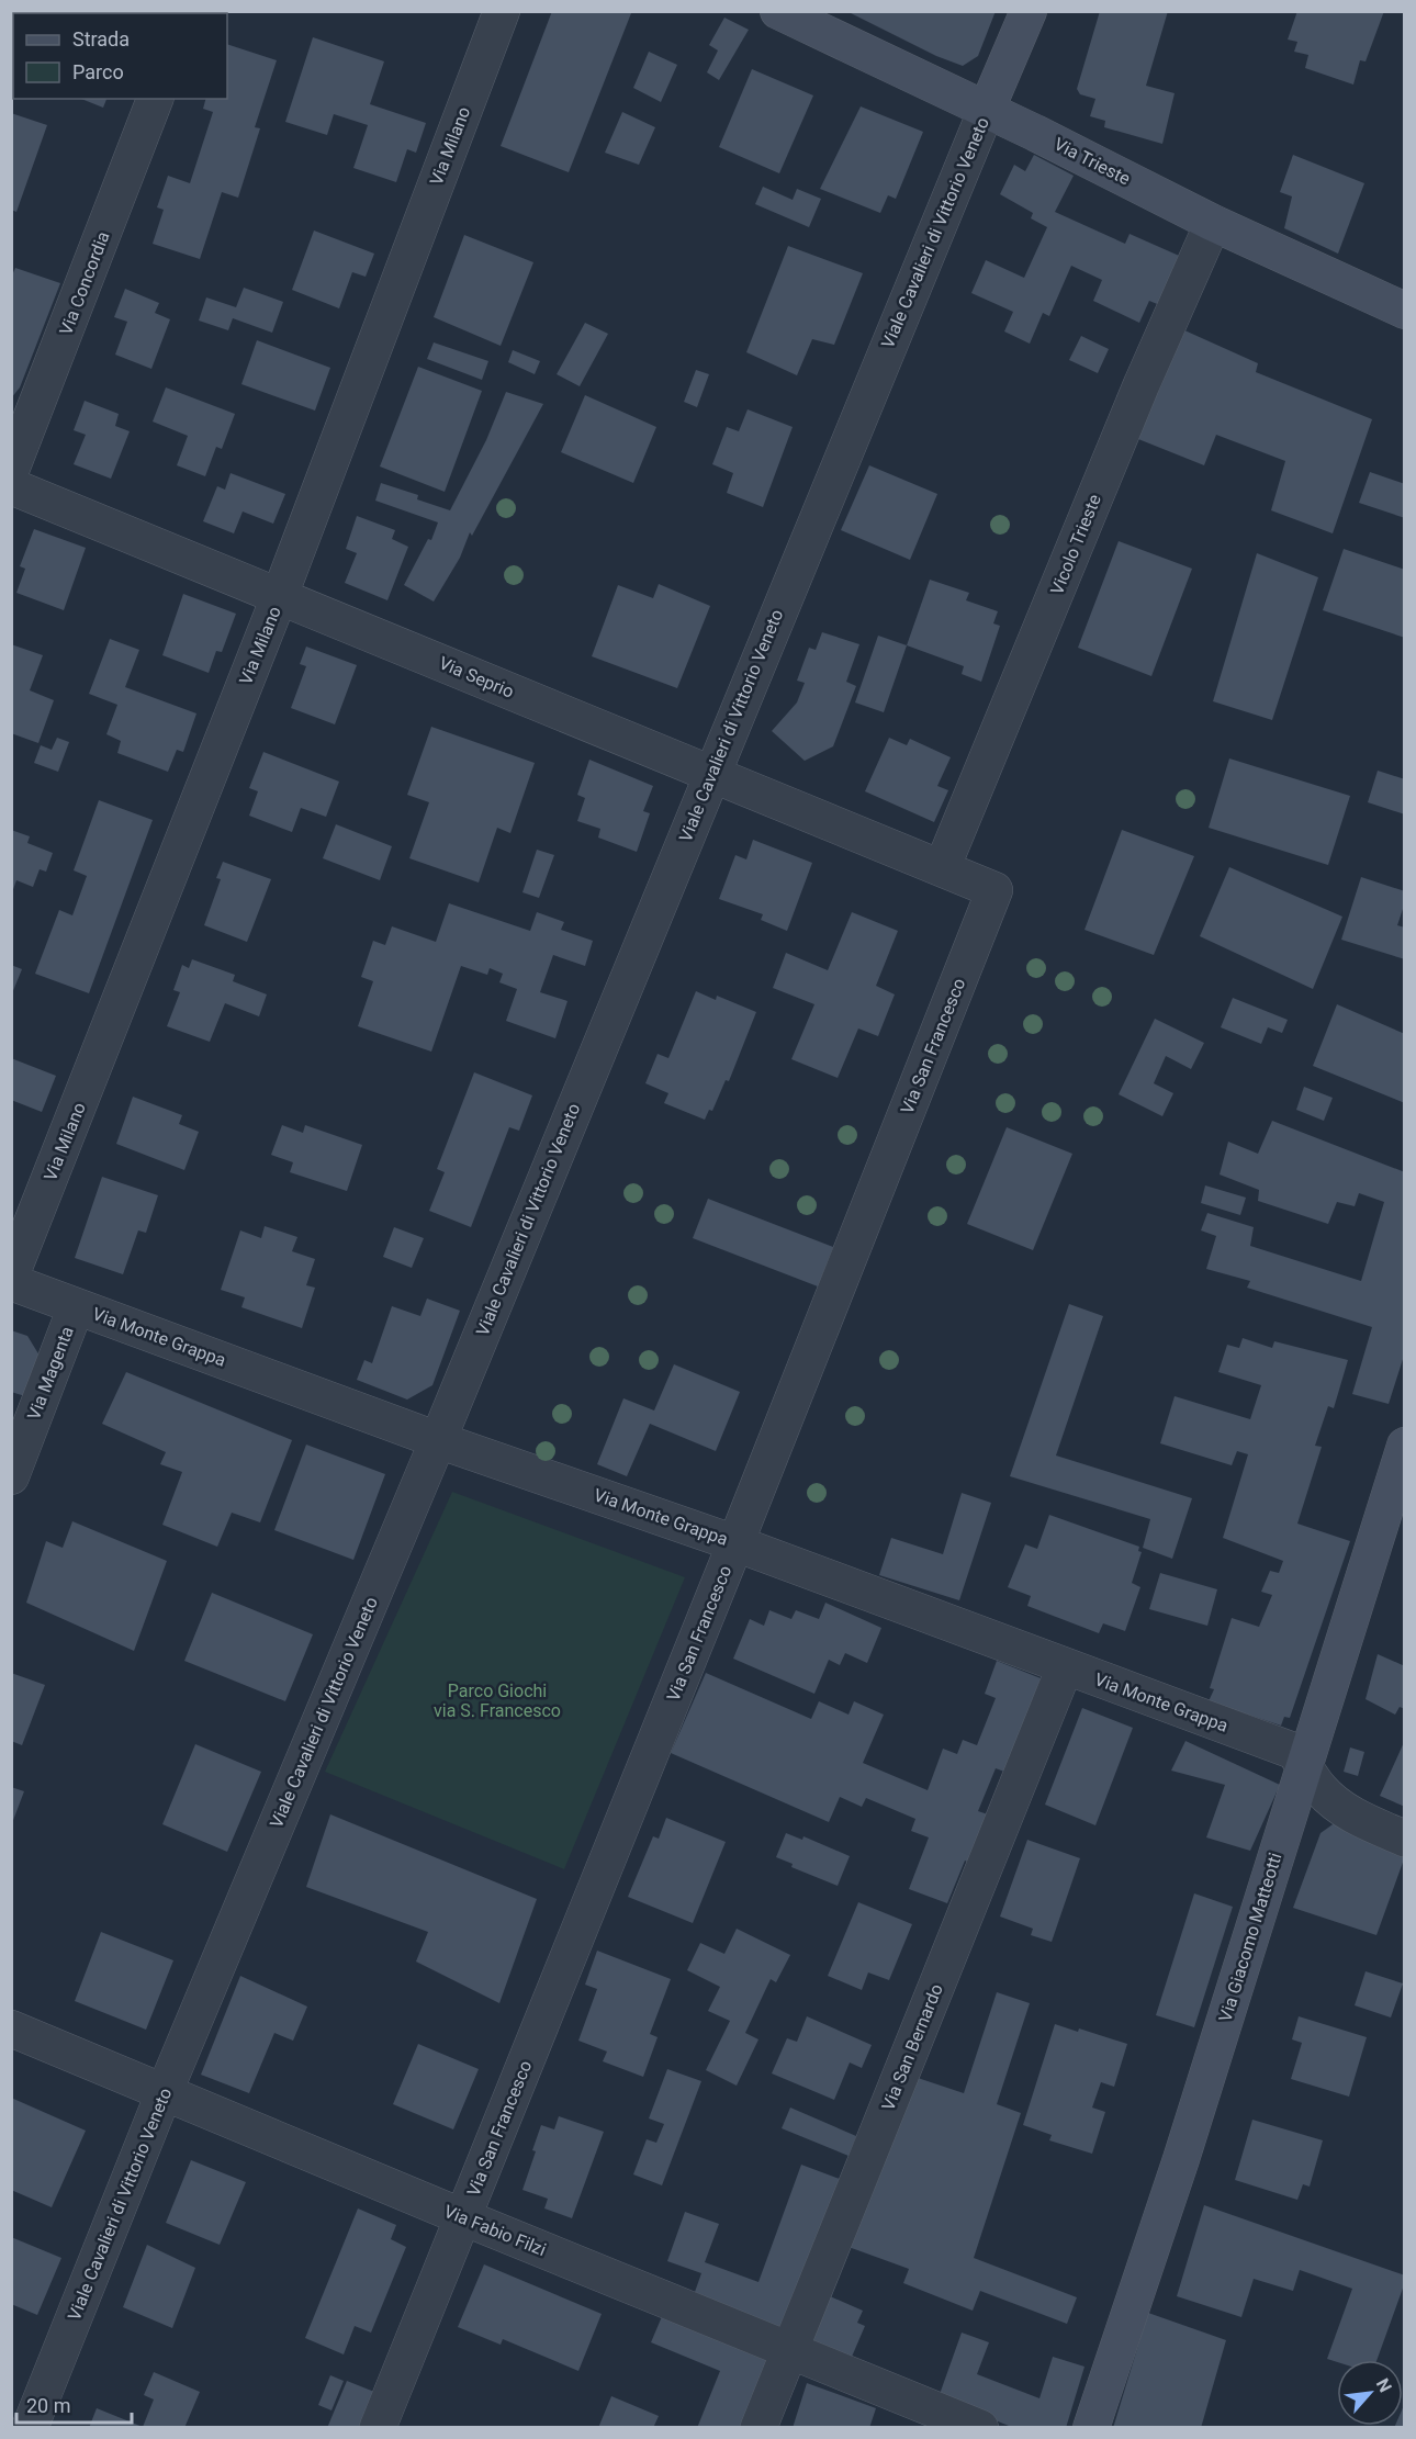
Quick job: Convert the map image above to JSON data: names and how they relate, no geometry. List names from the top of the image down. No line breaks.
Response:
{"streets":{"street":["Via Milano","Via Trieste","Viale Cavalieri di Vittorio Veneto","Via Concordia","Vicolo Trieste","Via Seprio","Via San Francesco","Via Monte Grappa","Via Magenta","Via Giacomo Matteotti","Via San Bernardo","Via Fabio Filzi"]},"crossings":[["Via Milano","Via Seprio"],["Via Trieste","Viale Cavalieri di Vittorio Veneto"],["Via Trieste","Vicolo Trieste"],["Viale Cavalieri di Vittorio Veneto","Via Seprio"],["Viale Cavalieri di Vittorio Veneto","Via Monte Grappa"],["Viale Cavalieri di Vittorio Veneto","Via Fabio Filzi"],["Vicolo Trieste","Via Seprio"],["Vicolo Trieste","Via San Francesco"],["Via Seprio","Via San Francesco"],["Via San Francesco","Via Monte Grappa"],["Via San Francesco","Via Fabio Filzi"],["Via Monte Grappa","Via Magenta"],["Via Monte Grappa","Via Giacomo Matteotti"],["Via Monte Grappa","Via San Bernardo"],["Via San Bernardo","Via Fabio Filzi"]],"parks":["Parco Giochi via S. Francesco"],"legend":["Strada","Parco"],"scale_bar":"20 m","north":"top right"}
